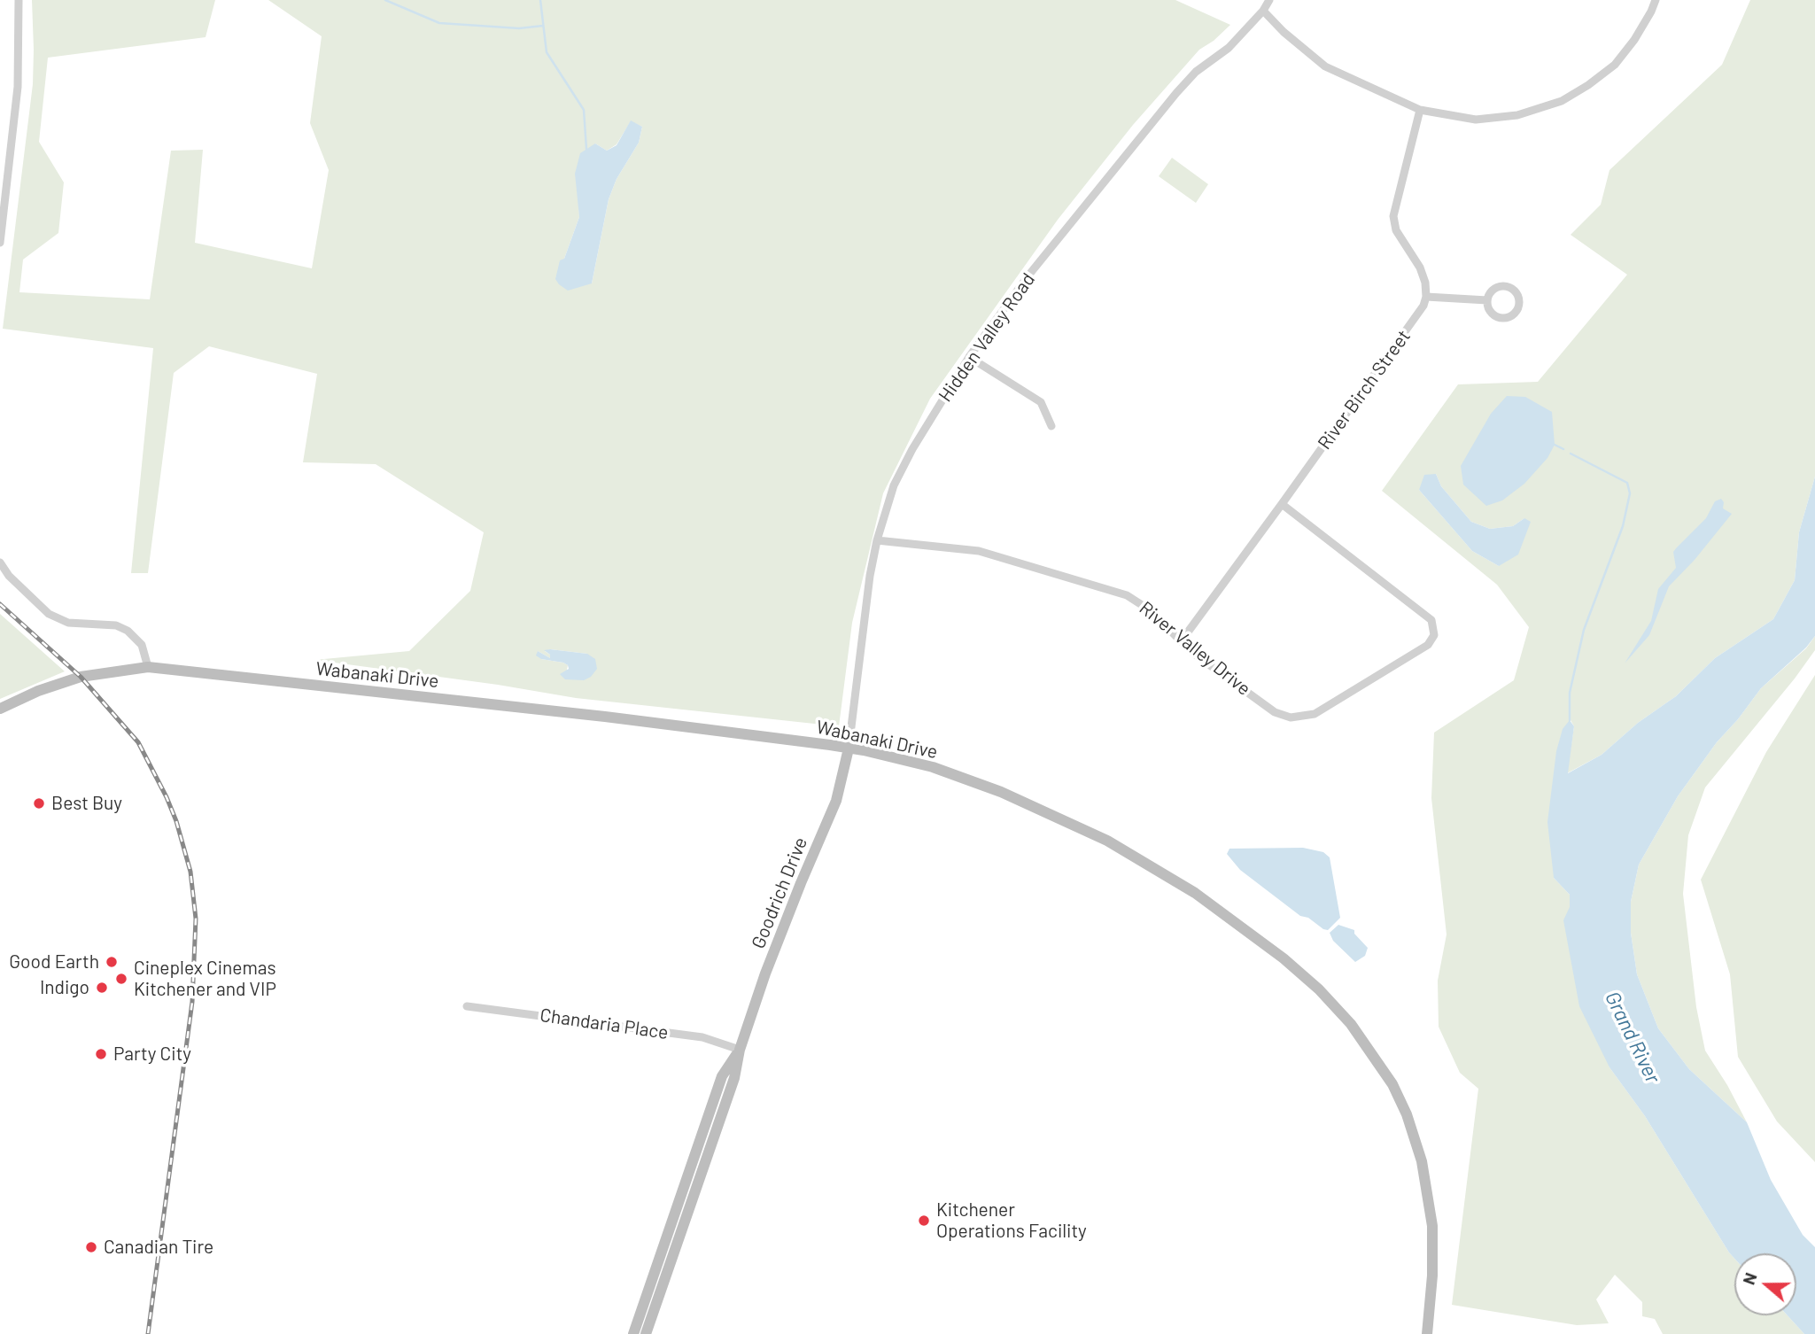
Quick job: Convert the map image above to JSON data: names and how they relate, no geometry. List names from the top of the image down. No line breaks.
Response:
{"streets":{"street":["Hidden Valley Road","River Birch Street","River Valley Drive","Wabanaki Drive","Goodrich Drive","Chandaria Place"]},"crossings":[["Hidden Valley Road","River Valley Drive"],["Hidden Valley Road","Wabanaki Drive"],["Hidden Valley Road","Goodrich Drive"],["River Birch Street","River Valley Drive"],["Wabanaki Drive","Goodrich Drive"],["Goodrich Drive","Chandaria Place"]],"water":["Grand River"],"places":["Best Buy","Good Earth","Cineplex Cinemas Kitchener and VIP","Indigo","Party City","Kitchener Operations Facility","Canadian Tire"],"north":"left"}
